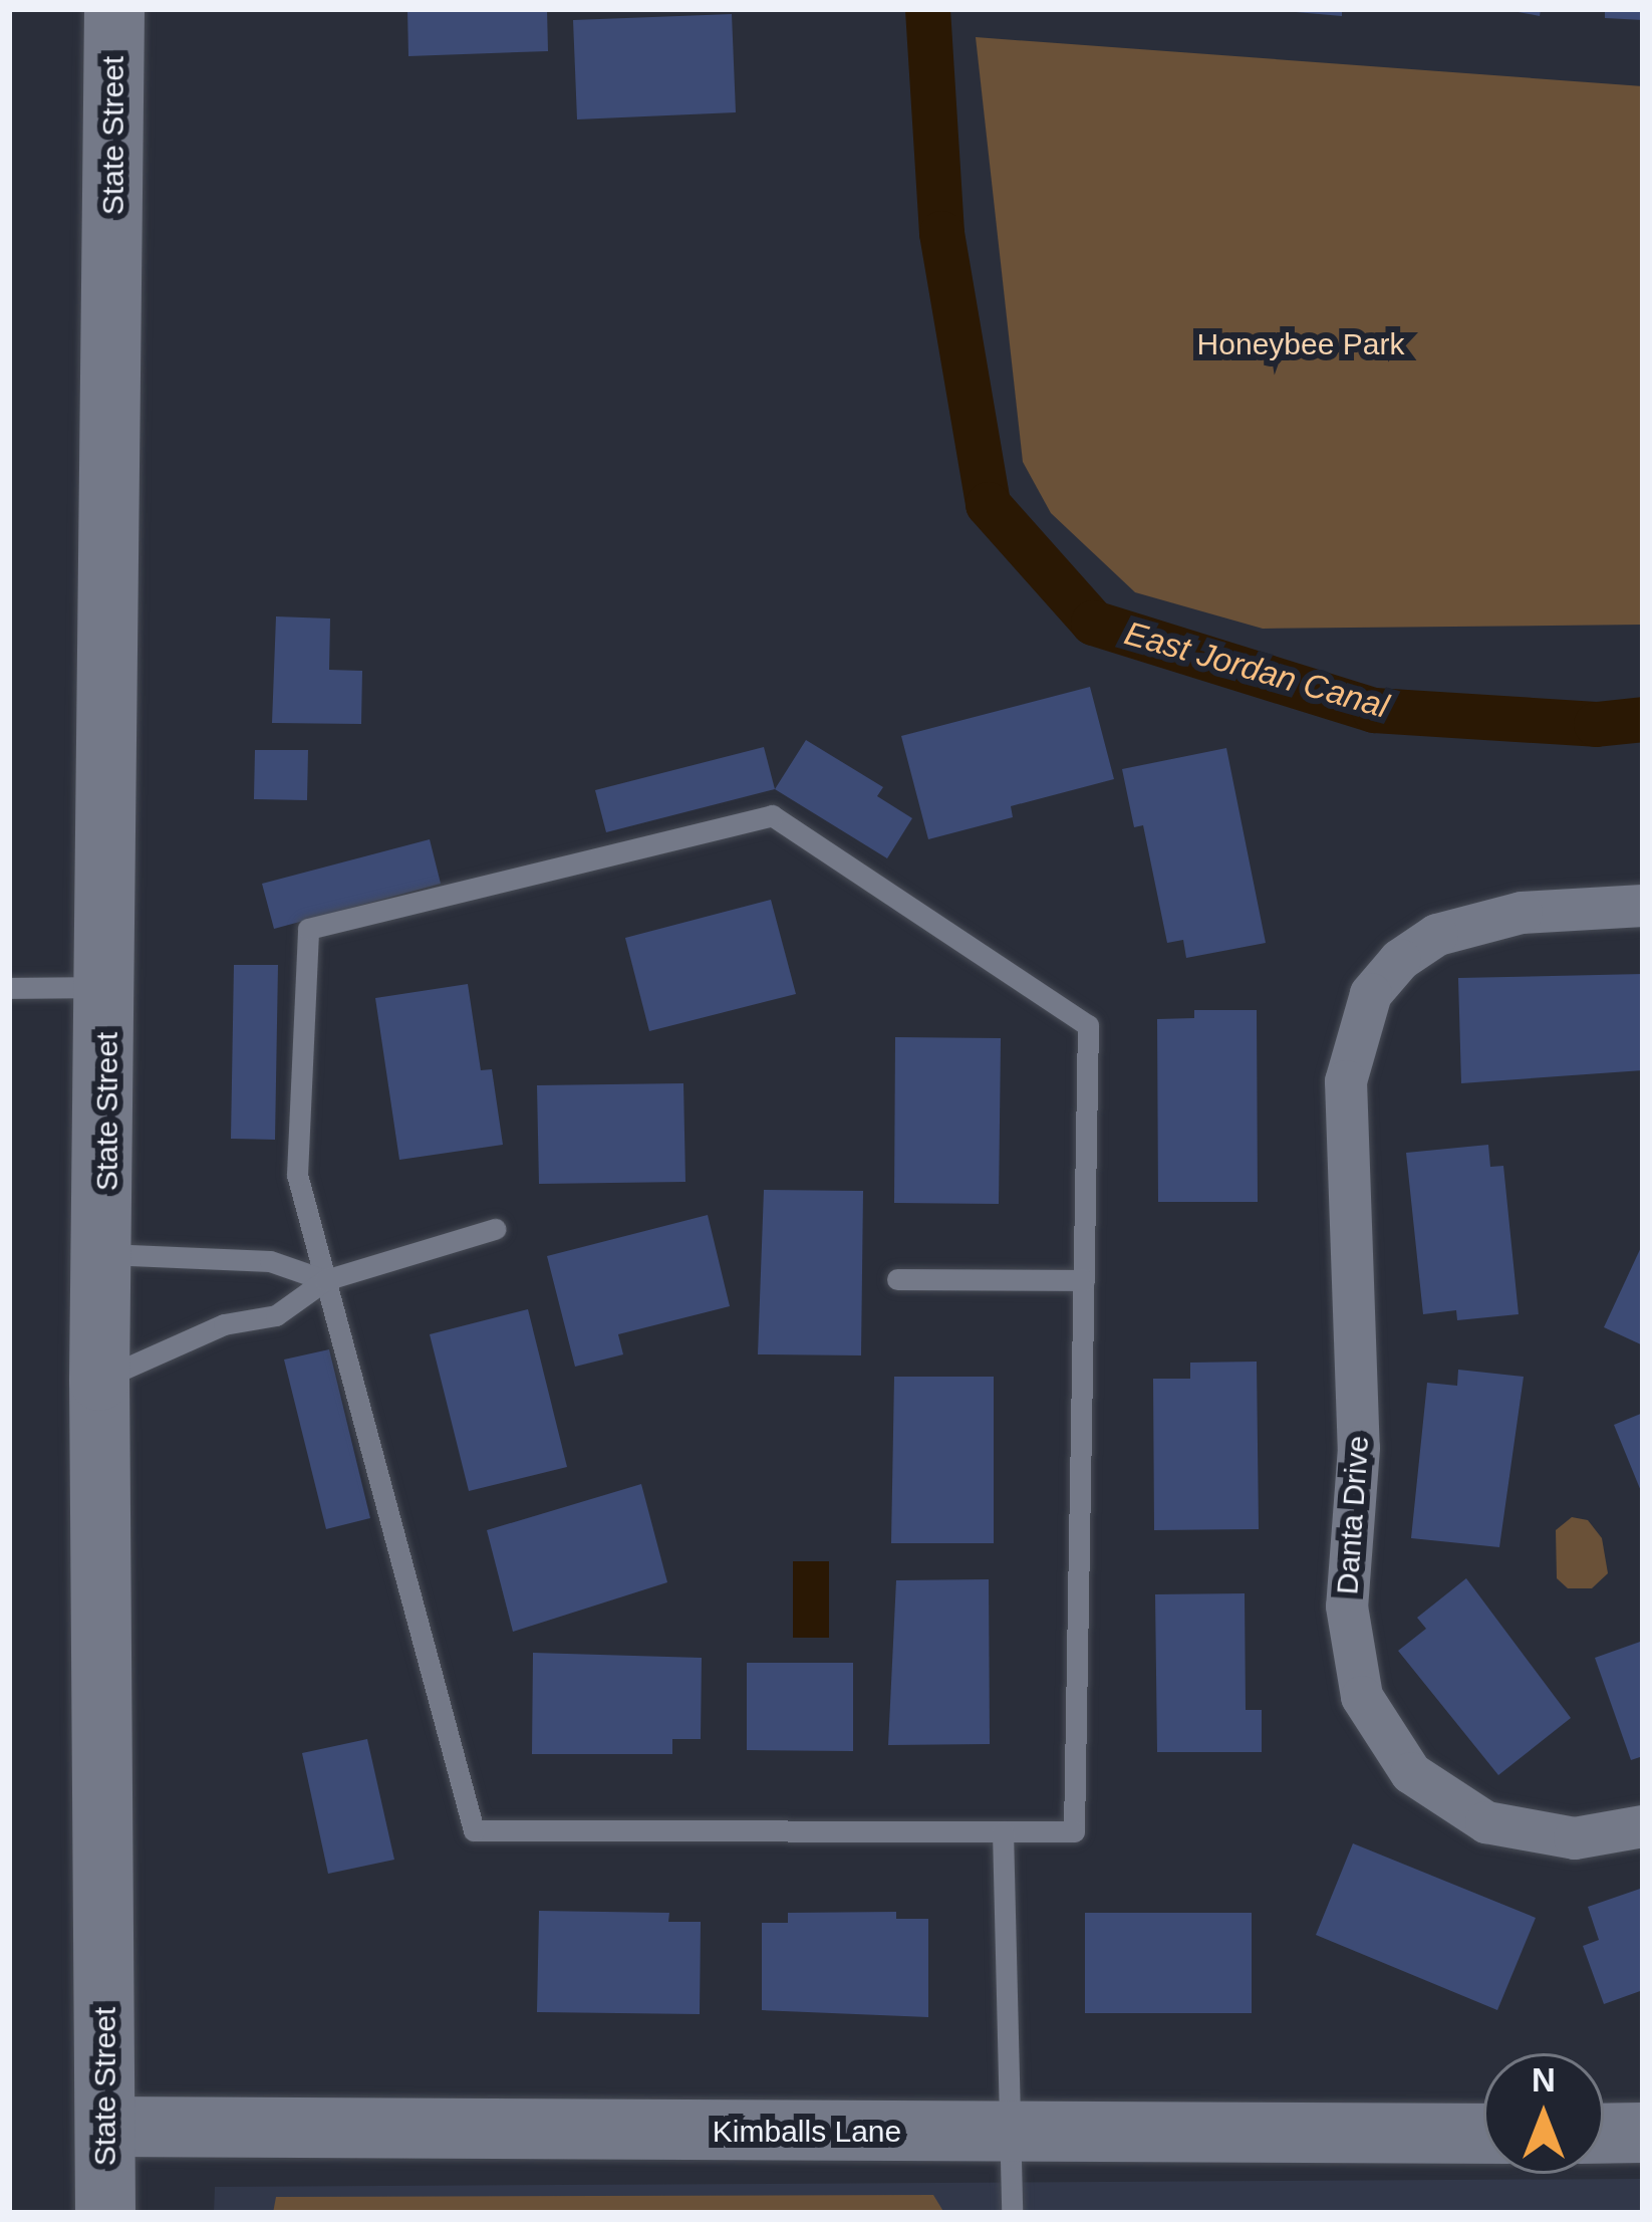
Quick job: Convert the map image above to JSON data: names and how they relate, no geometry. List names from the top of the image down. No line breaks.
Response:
{"streets":{"main road":["State Street","Kimballs Lane"],"street":["Danta Drive"]},"crossings":[["State Street","Kimballs Lane"]],"water":["East Jordan Canal"],"parks":["Honeybee Park"],"north":"top"}
